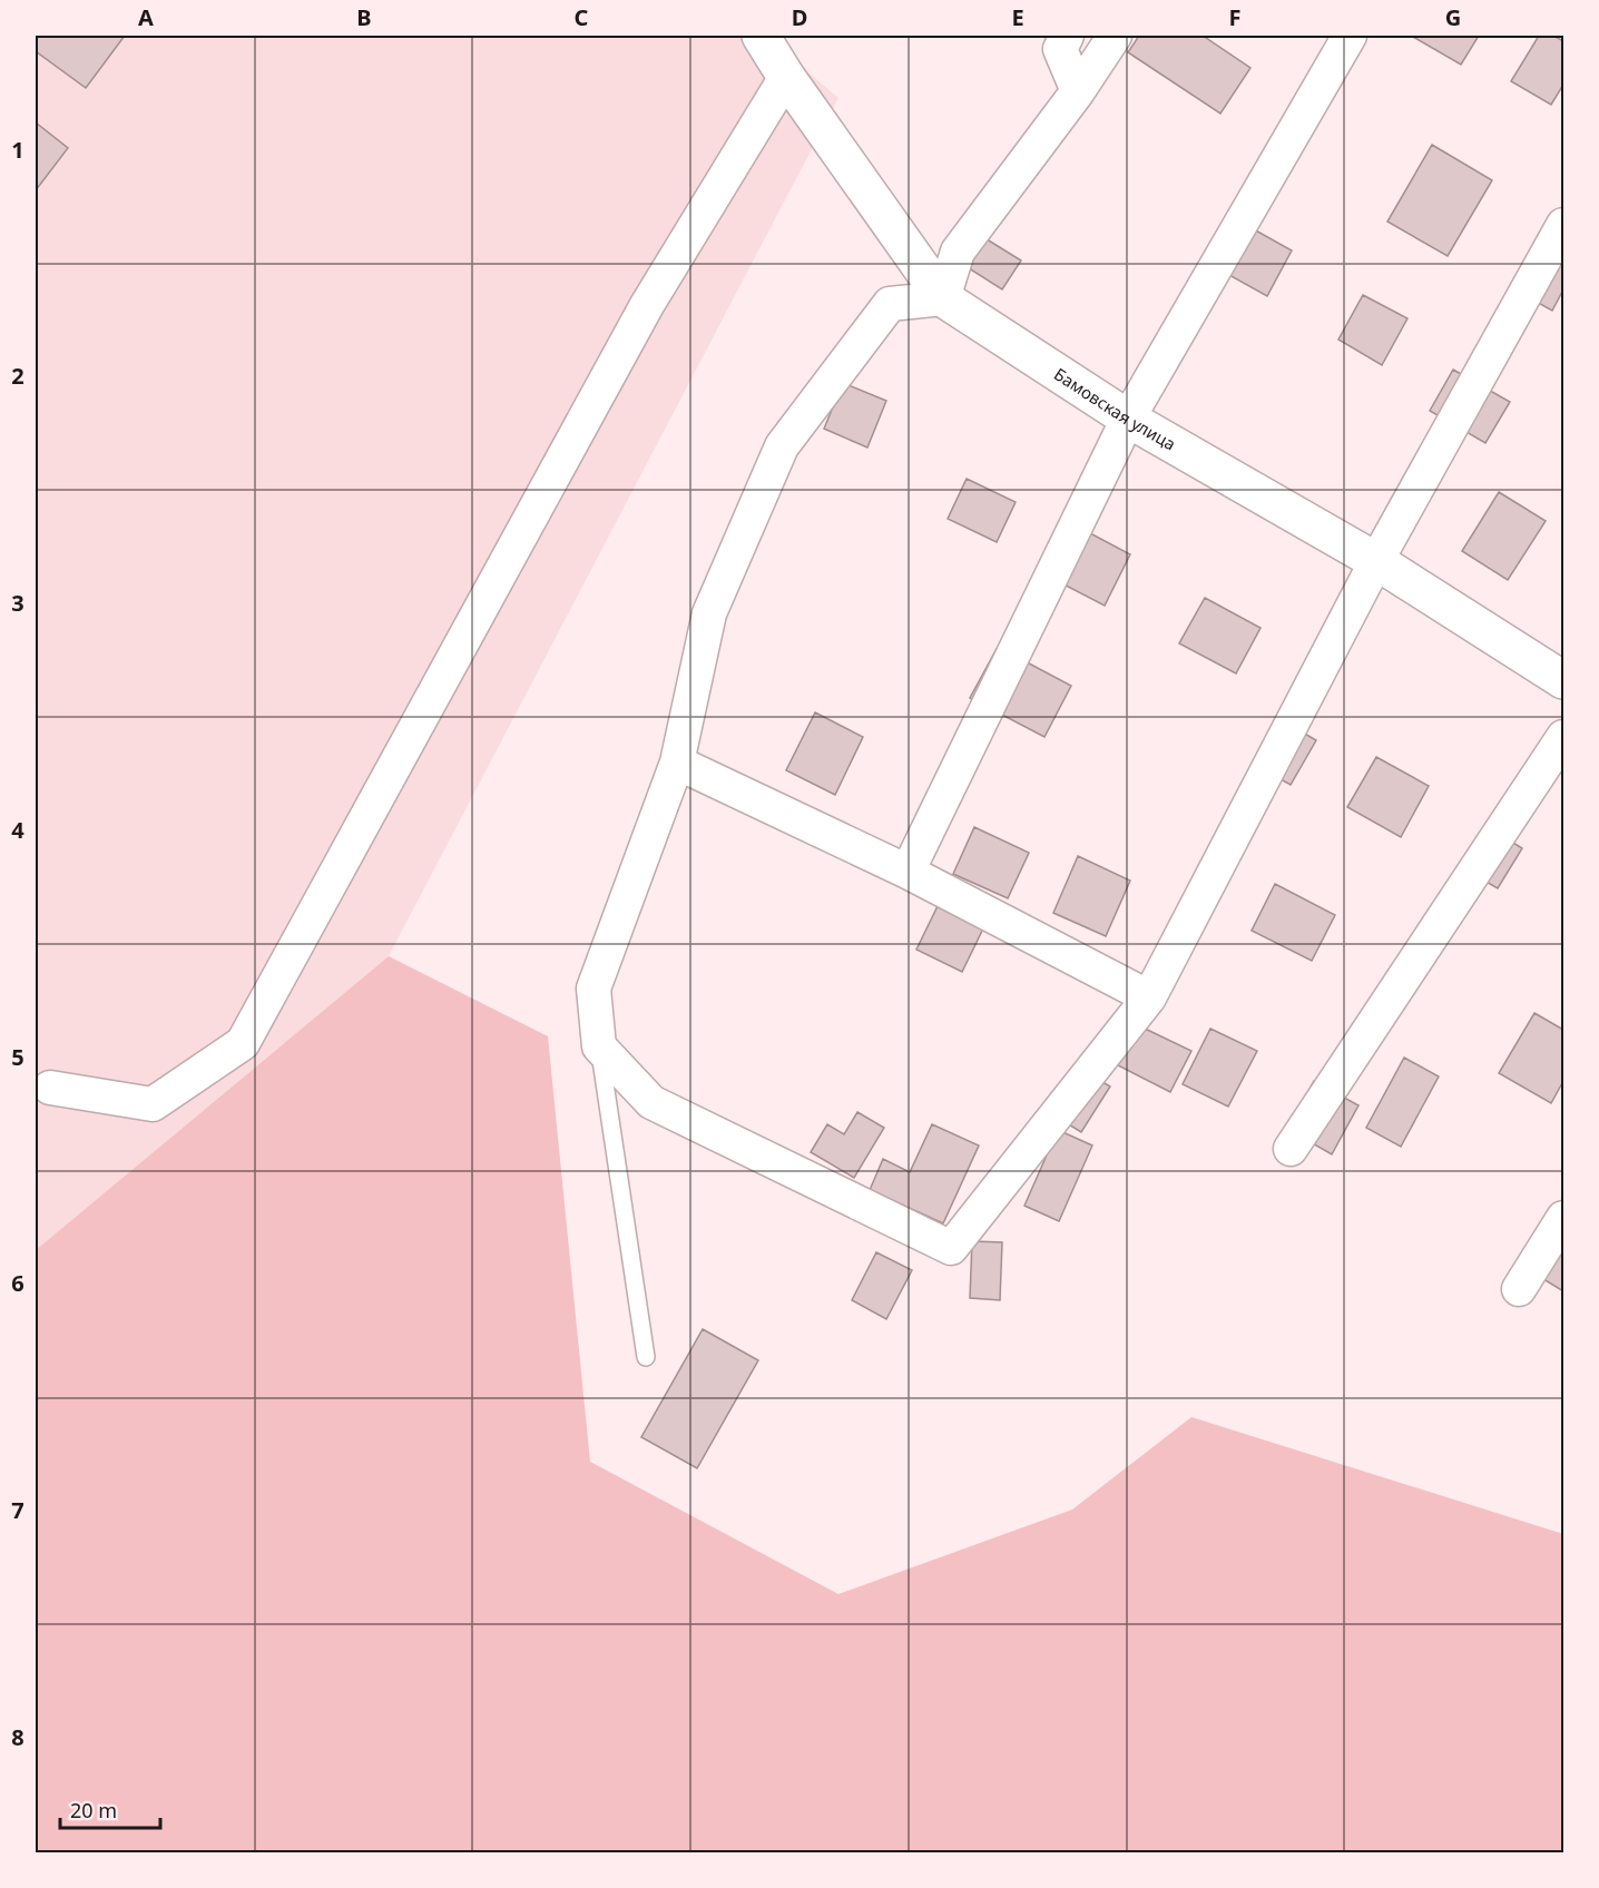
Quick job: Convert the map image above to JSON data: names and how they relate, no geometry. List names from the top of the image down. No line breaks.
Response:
{"streets":{"street":["Бамовская улица"]},"scale_bar":"20 m","grid":{"columns":["A","B","C","D","E","F","G"],"rows":["1","2","3","4","5","6","7","8"]}}
